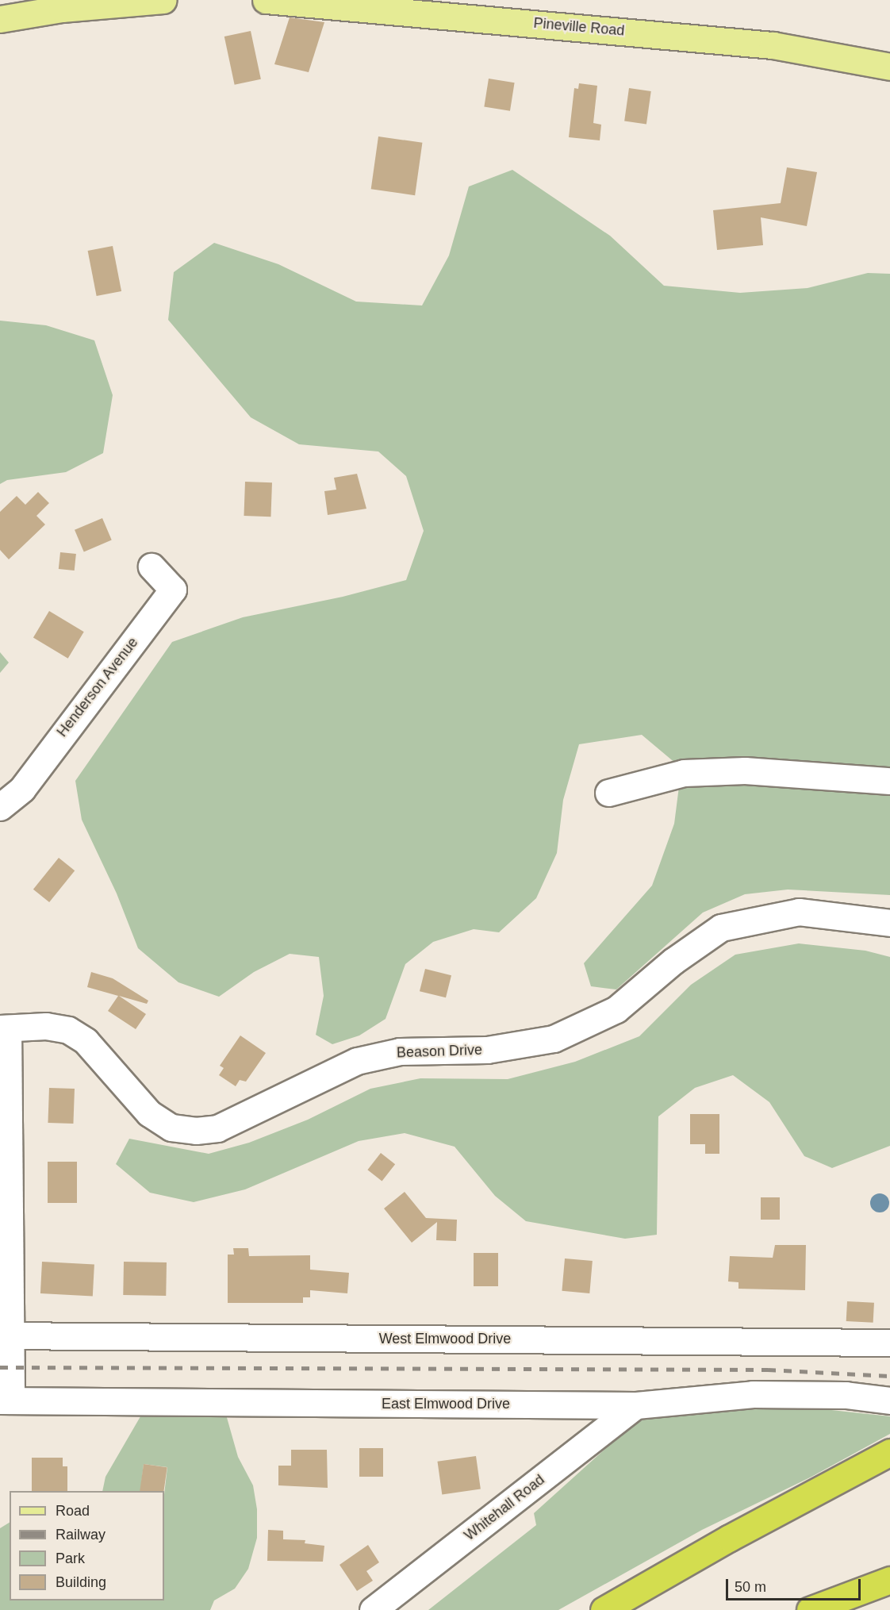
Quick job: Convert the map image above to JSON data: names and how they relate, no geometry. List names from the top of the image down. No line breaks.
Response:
{"streets":{"main road":["Pineville Road"],"street":["Henderson Avenue","Beason Drive","West Elmwood Drive","East Elmwood Drive","Whitehall Road"]},"crossings":[["Beason Drive","West Elmwood Drive"],["Beason Drive","East Elmwood Drive"],["East Elmwood Drive","Whitehall Road"]],"legend":["Road","Railway","Park","Building"],"scale_bar":"50 m"}
